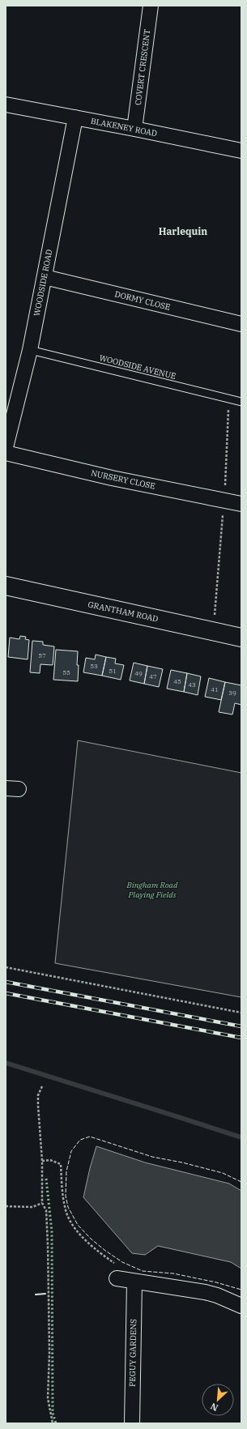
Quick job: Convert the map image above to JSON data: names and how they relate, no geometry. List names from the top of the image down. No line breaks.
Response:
{"streets":{"highway":["GRANTHAM ROAD"],"street":["COVERT CRESCENT","BLAKENEY ROAD","WOODSIDE ROAD","DORMY CLOSE","NURSERY CLOSE","PEGUY GARDENS"],"lane":["WOODSIDE AVENUE"]},"crossings":[["COVERT CRESCENT","BLAKENEY ROAD"],["BLAKENEY ROAD","WOODSIDE ROAD"],["WOODSIDE ROAD","DORMY CLOSE"],["WOODSIDE ROAD","WOODSIDE AVENUE"]],"districts":["Harlequin"],"parks":["Bingham Road Playing Fields"],"house_numbers":["57","53","51","55","49","47","45","43","41","39"],"north":"bottom left"}
